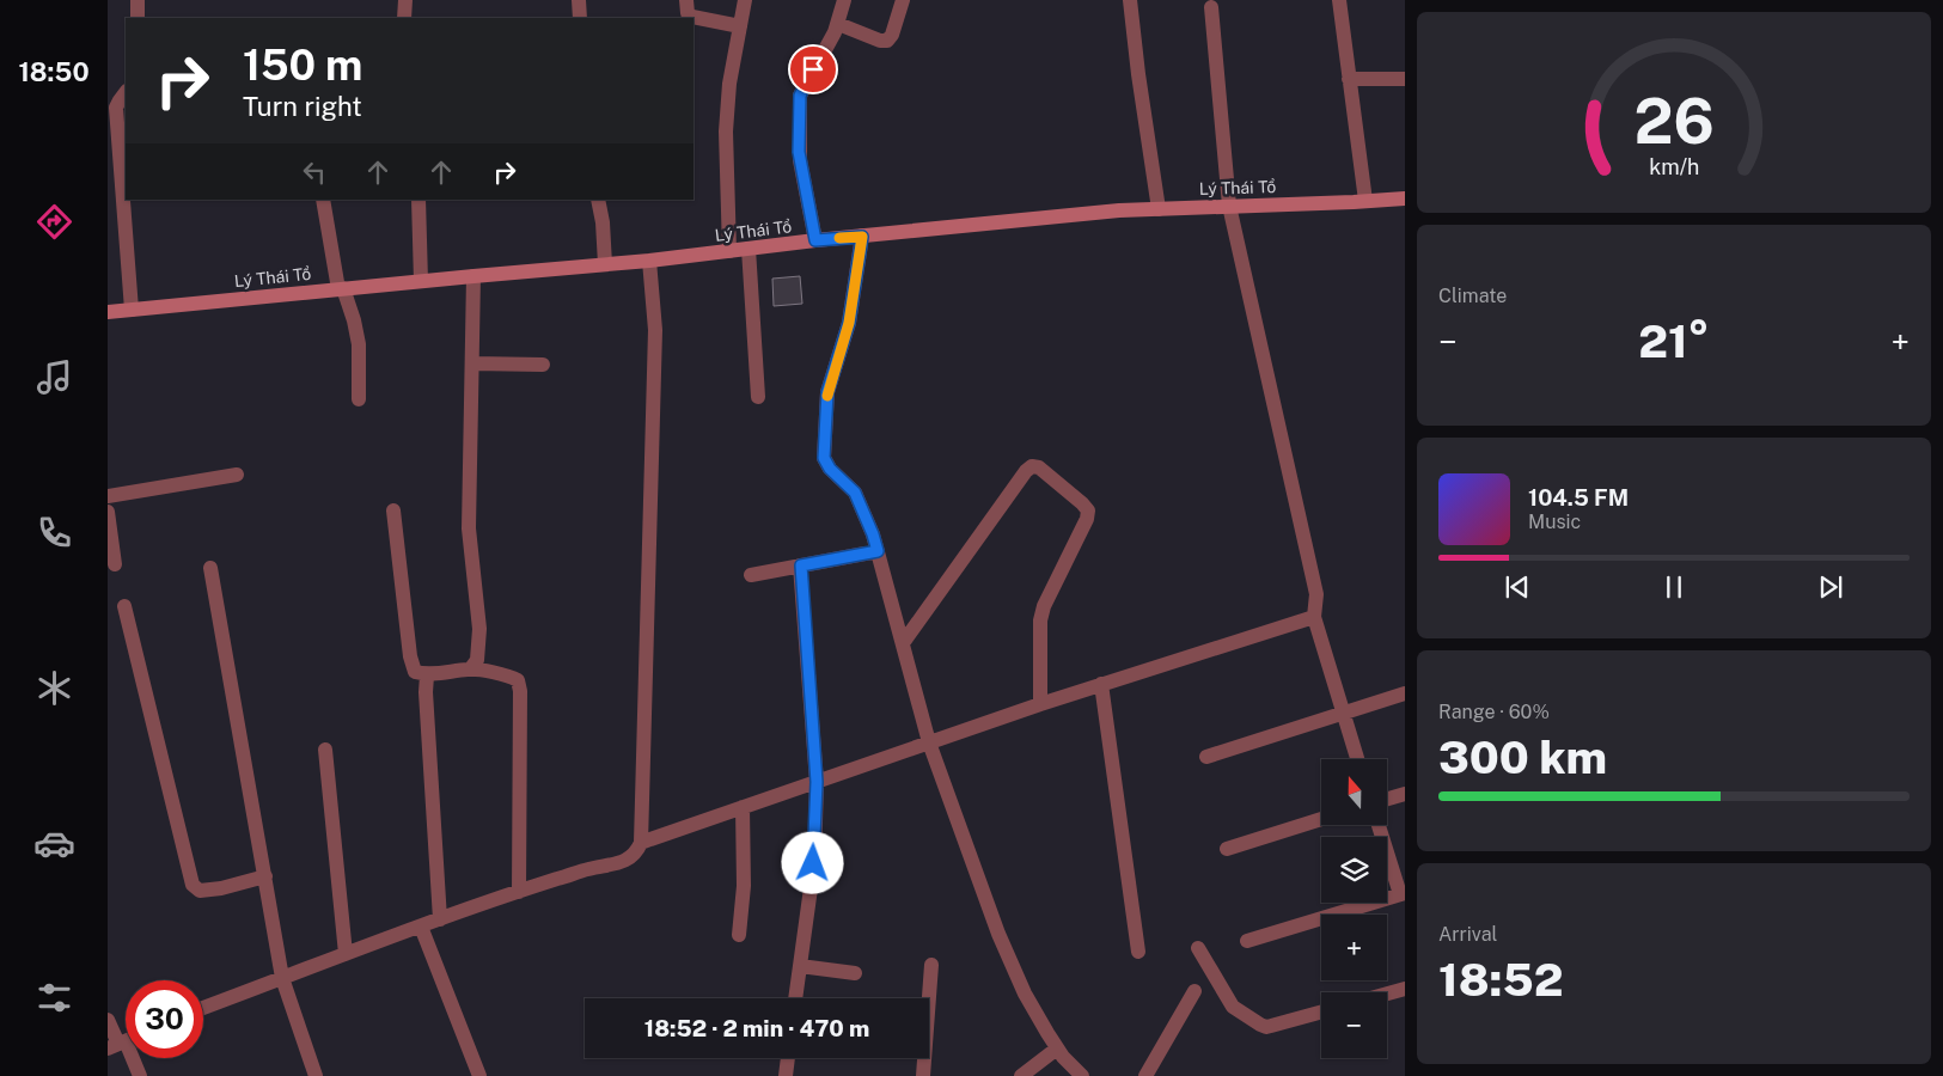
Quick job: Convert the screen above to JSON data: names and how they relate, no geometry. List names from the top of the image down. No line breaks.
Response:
{"streets":{"main road":["Lý Thái Tổ"]},"north":"top","page":{"tabs":"18:50","turn":["150 m","Turn right"],"tile":["Climate",["Range · 60%","300 km"],["Arrival","18:52"]],"heat":["−","21°","+"],"song":["104.5 FM","Music"],"map_buttons":["+","−"],"limit":"30","trip":"18:52 · 2 min · 470 m","gauge":["26","km/h"]}}
